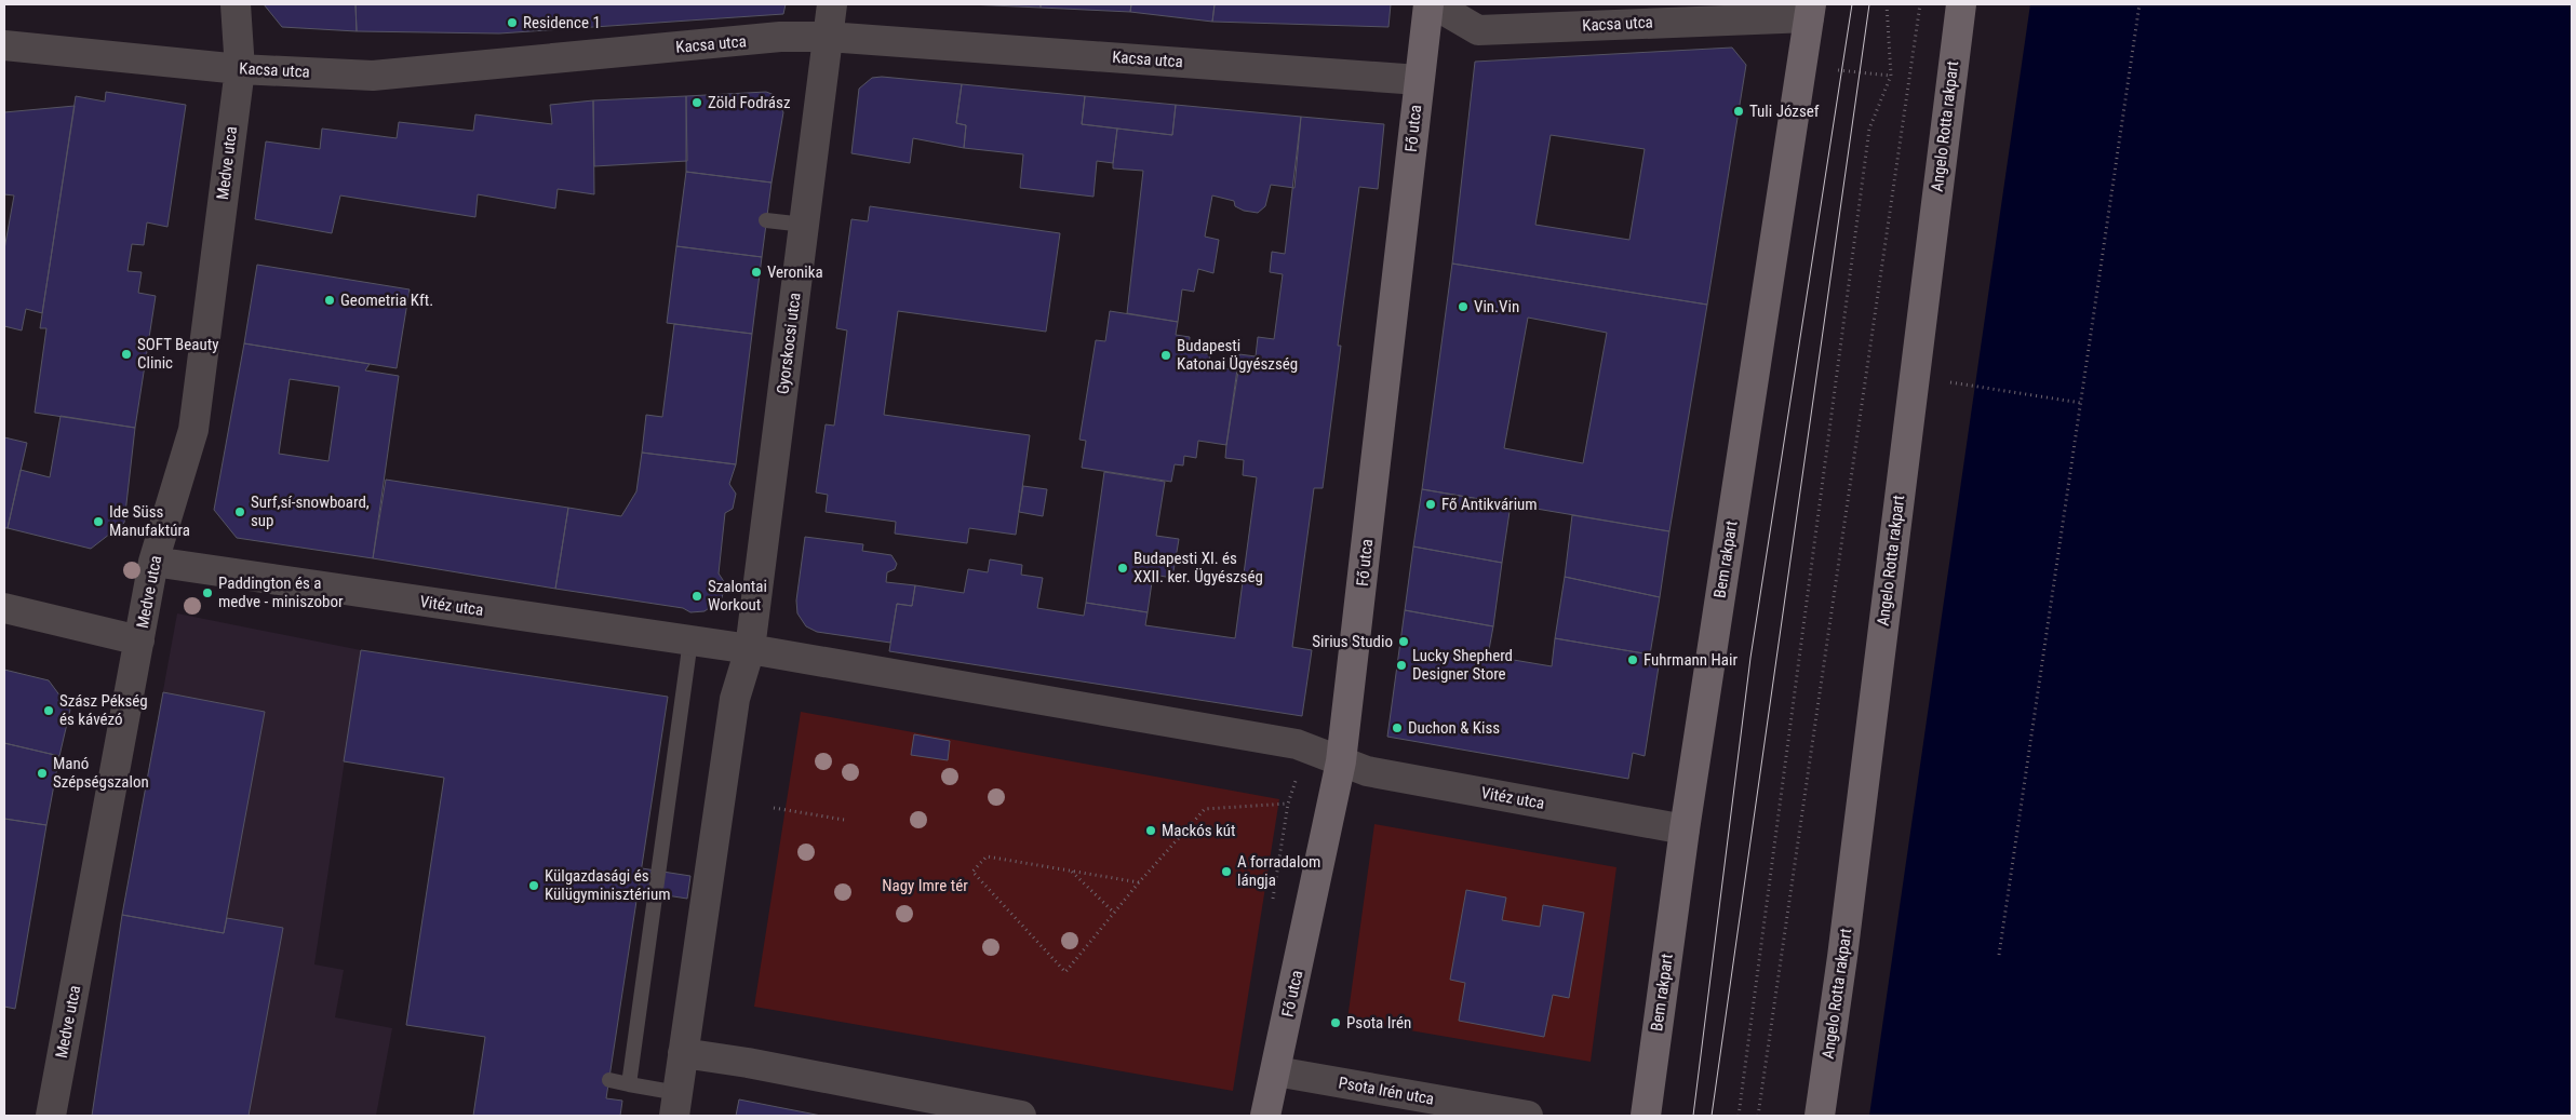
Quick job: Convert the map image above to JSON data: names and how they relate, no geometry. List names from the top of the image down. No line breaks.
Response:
{"streets":{"street":["Kacsa utca","Angelo Rotta rakpart","Fő utca","Medve utca","Gyorskocsi utca","Bem rakpart","Vitéz utca","Psota Irén utca"]},"crossings":[["Kacsa utca","Fő utca"],["Kacsa utca","Medve utca"],["Kacsa utca","Gyorskocsi utca"],["Kacsa utca","Bem rakpart"],["Fő utca","Vitéz utca"],["Fő utca","Psota Irén utca"],["Medve utca","Vitéz utca"],["Gyorskocsi utca","Vitéz utca"],["Bem rakpart","Vitéz utca"]],"parks":["Nagy Imre tér"],"places":["Residence 1","Zöld Fodrász","Tuli József","Veronika","Geometria Kft.","Vin.Vin","SOFT Beauty Clinic","Budapesti Katonai Ügyészség","Fő Antikvárium","Surf,sí-snowboard, sup","Ide Süss Manufaktúra","Budapesti XI. és XXII. ker. Ügyészség","Paddington és a medve - miniszobor","Szalontai Workout","Sirius Studio","Fuhrmann Hair","Lucky Shepherd Designer Store","Szász Pékség és kávézó","Duchon & Kiss","Manó Szépségszalon","Mackós kút","A forradalom lángja","Külgazdasági és Külügyminisztérium","Psota Irén"]}
